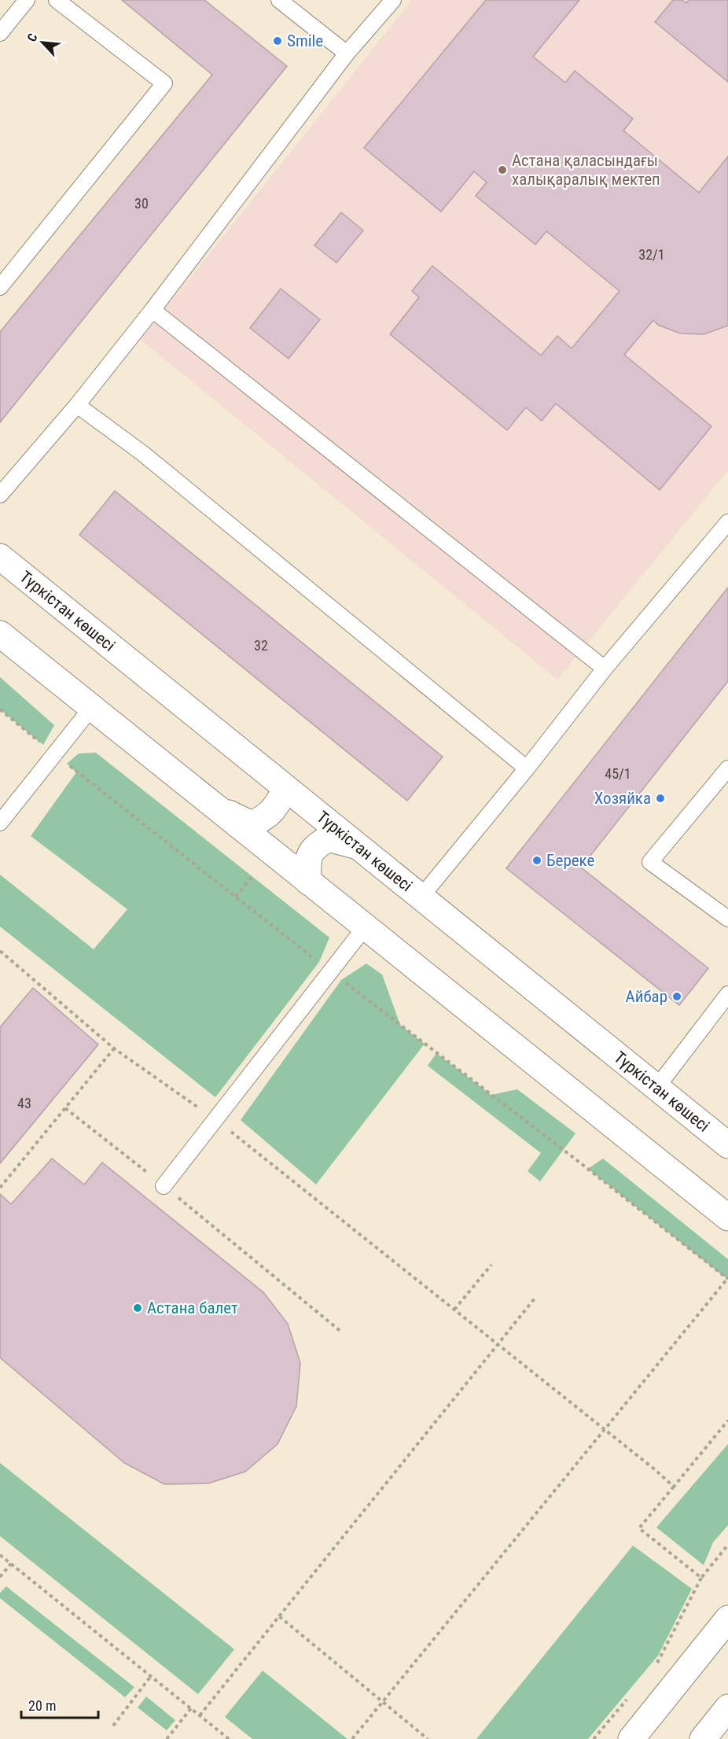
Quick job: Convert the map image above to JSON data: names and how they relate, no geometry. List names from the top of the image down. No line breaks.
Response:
{"streets":{"main road":["Түркістан көшесі"]},"places":["Smile","Астана қаласындағы халықаралық мектеп","Хозяйка","Береке","Айбар","Астана балет"],"house_numbers":["30","32/1","32","45/1","43"],"scale_bar":"20 m","north":"top left"}
